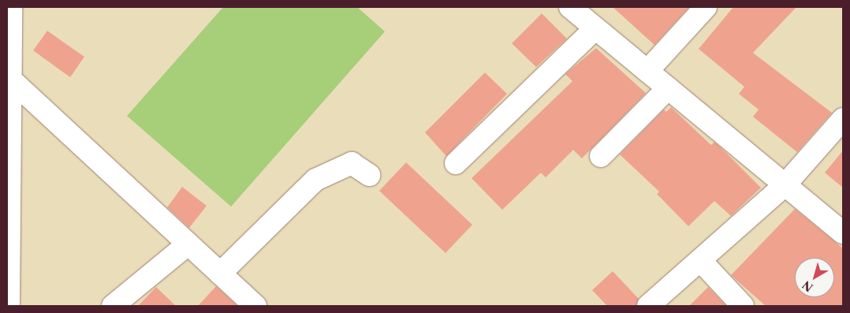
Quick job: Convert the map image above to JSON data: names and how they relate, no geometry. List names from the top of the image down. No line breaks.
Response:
{"north":"bottom left"}
